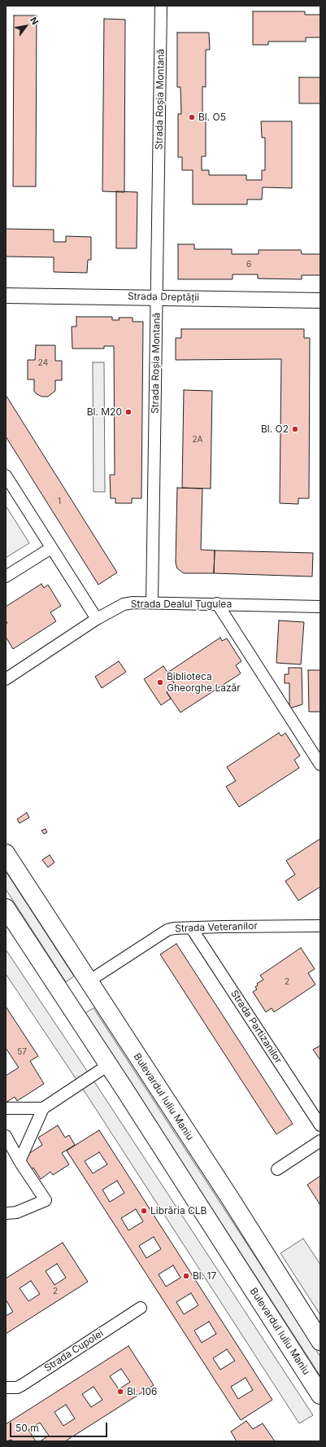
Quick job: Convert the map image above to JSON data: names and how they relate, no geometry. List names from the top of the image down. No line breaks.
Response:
{"streets":{"main road":["Bulevardul Iuliu Maniu"],"street":["Strada Roșia Montană","Strada Dreptății","Strada Dealul Țugulea","Strada Veteranilor","Strada Partizanilor","Strada Cupolei"]},"crossings":[["Strada Roșia Montană","Strada Dreptății"],["Strada Roșia Montană","Strada Dealul Țugulea"],["Strada Veteranilor","Strada Partizanilor"],["Strada Veteranilor","Bulevardul Iuliu Maniu"]],"places":["Bl. O5","Bl. M20","Bl. O2","Biblioteca Gheorghe Lazăr","Librăria CLB","Bl. 17","Bl. 106"],"house_numbers":["6","24","2A","1","2","57","2"],"scale_bar":"50 m","north":"top right"}
